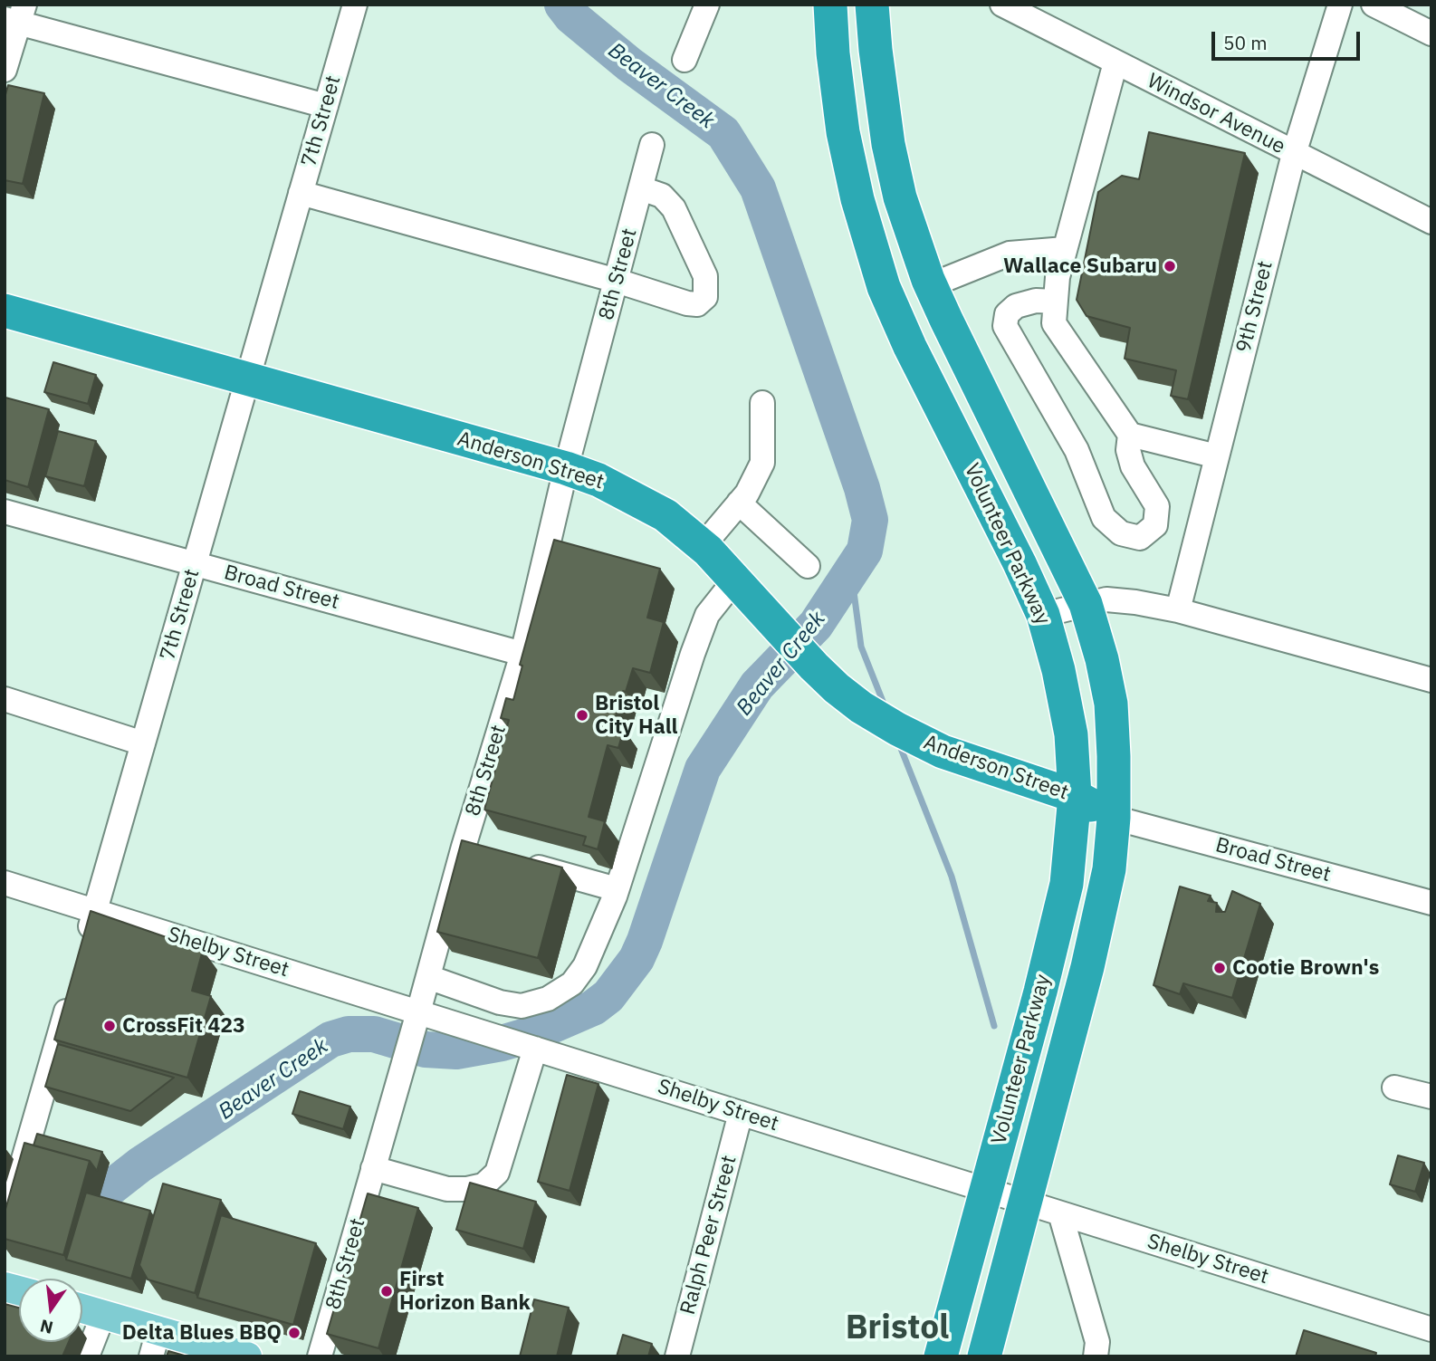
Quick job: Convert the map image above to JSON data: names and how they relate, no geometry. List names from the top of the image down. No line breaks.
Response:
{"streets":{"highway":["Anderson Street","Volunteer Parkway"],"street":["Windsor Avenue","7th Street","8th Street","9th Street","Broad Street","Shelby Street","Ralph Peer Street"]},"crossings":[["Windsor Avenue","9th Street"],["7th Street","Anderson Street"],["7th Street","Broad Street"],["7th Street","Shelby Street"],["8th Street","Anderson Street"],["8th Street","Broad Street"],["8th Street","Shelby Street"],["Anderson Street","Volunteer Parkway"],["Anderson Street","Broad Street"],["Volunteer Parkway","Broad Street"],["Volunteer Parkway","Shelby Street"],["Shelby Street","Ralph Peer Street"]],"districts":["Bristol"],"water":["Beaver Creek"],"places":["Wallace Subaru","Bristol City Hall","Cootie Brown's","CrossFit 423","First Horizon Bank","Delta Blues BBQ"],"scale_bar":"50 m","north":"bottom"}
